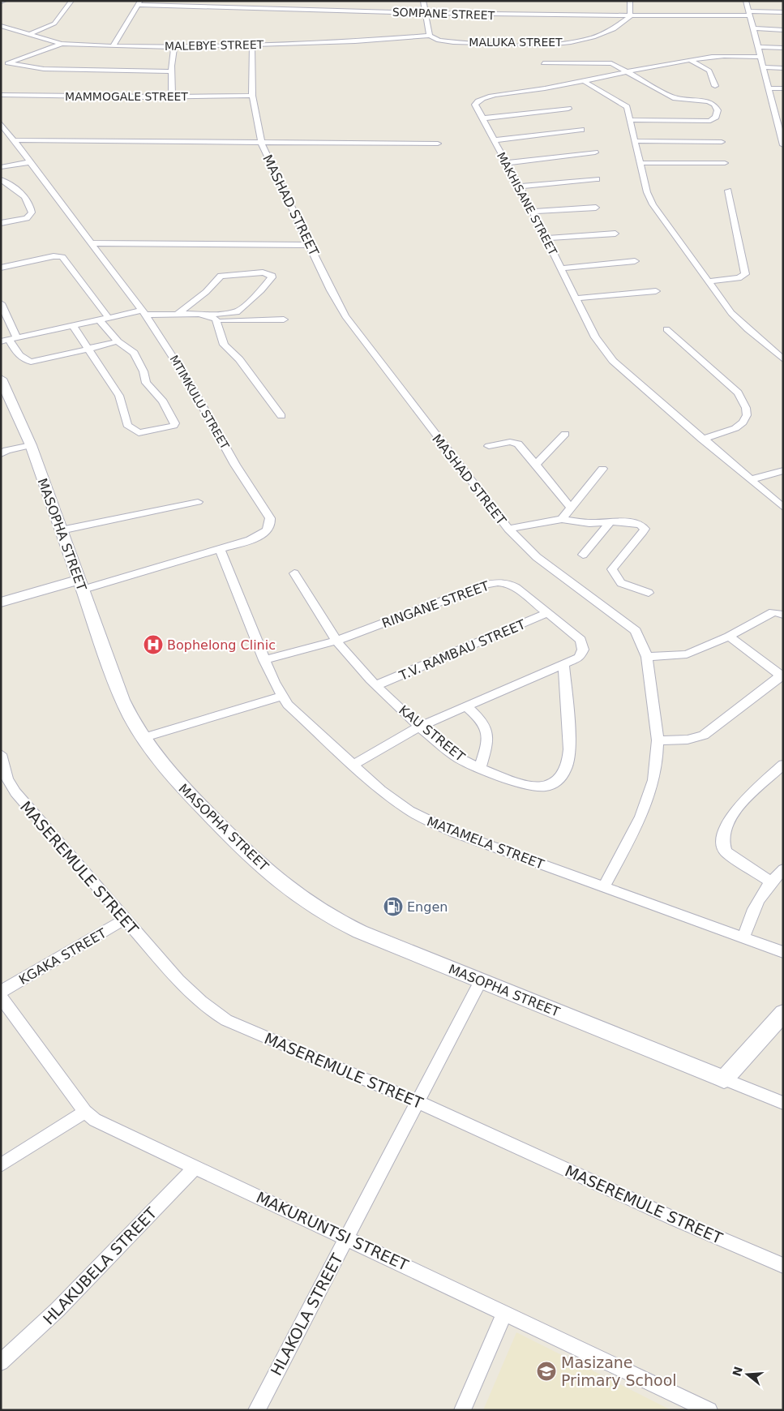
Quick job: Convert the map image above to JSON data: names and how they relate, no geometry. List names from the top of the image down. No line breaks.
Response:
{"streets":{"street":["SOMPANE STREET","MALUKA STREET","MALEBYE STREET","MAMMOGALE STREET","MAKHISANE STREET","MASHAD STREET","MTIMKULU STREET","MASOPHA STREET","RINGANE STREET","T.V. RAMBAU STREET","KAU STREET","MATAMELA STREET","MASEREMULE STREET","KGAKA STREET","MAKURUNTSI STREET","HLAKUBELA STREET","HLAKOLA STREET"]},"crossings":[["SOMPANE STREET","MALUKA STREET"],["MALUKA STREET","MALEBYE STREET"],["MALEBYE STREET","MASHAD STREET"],["MAMMOGALE STREET","MASHAD STREET"],["MASHAD STREET","MATAMELA STREET"],["MTIMKULU STREET","MASOPHA STREET"],["MTIMKULU STREET","MATAMELA STREET"],["MASOPHA STREET","HLAKOLA STREET"],["RINGANE STREET","T.V. RAMBAU STREET"],["RINGANE STREET","KAU STREET"],["RINGANE STREET","MATAMELA STREET"],["T.V. RAMBAU STREET","KAU STREET"],["MASEREMULE STREET","KGAKA STREET"],["MASEREMULE STREET","HLAKOLA STREET"],["MAKURUNTSI STREET","HLAKUBELA STREET"],["MAKURUNTSI STREET","HLAKOLA STREET"]],"places":{"hospital":["Bophelong Clinic"],"fuel station":["Engen"],"school or university":["Masizane Primary School"]},"north":"left"}
